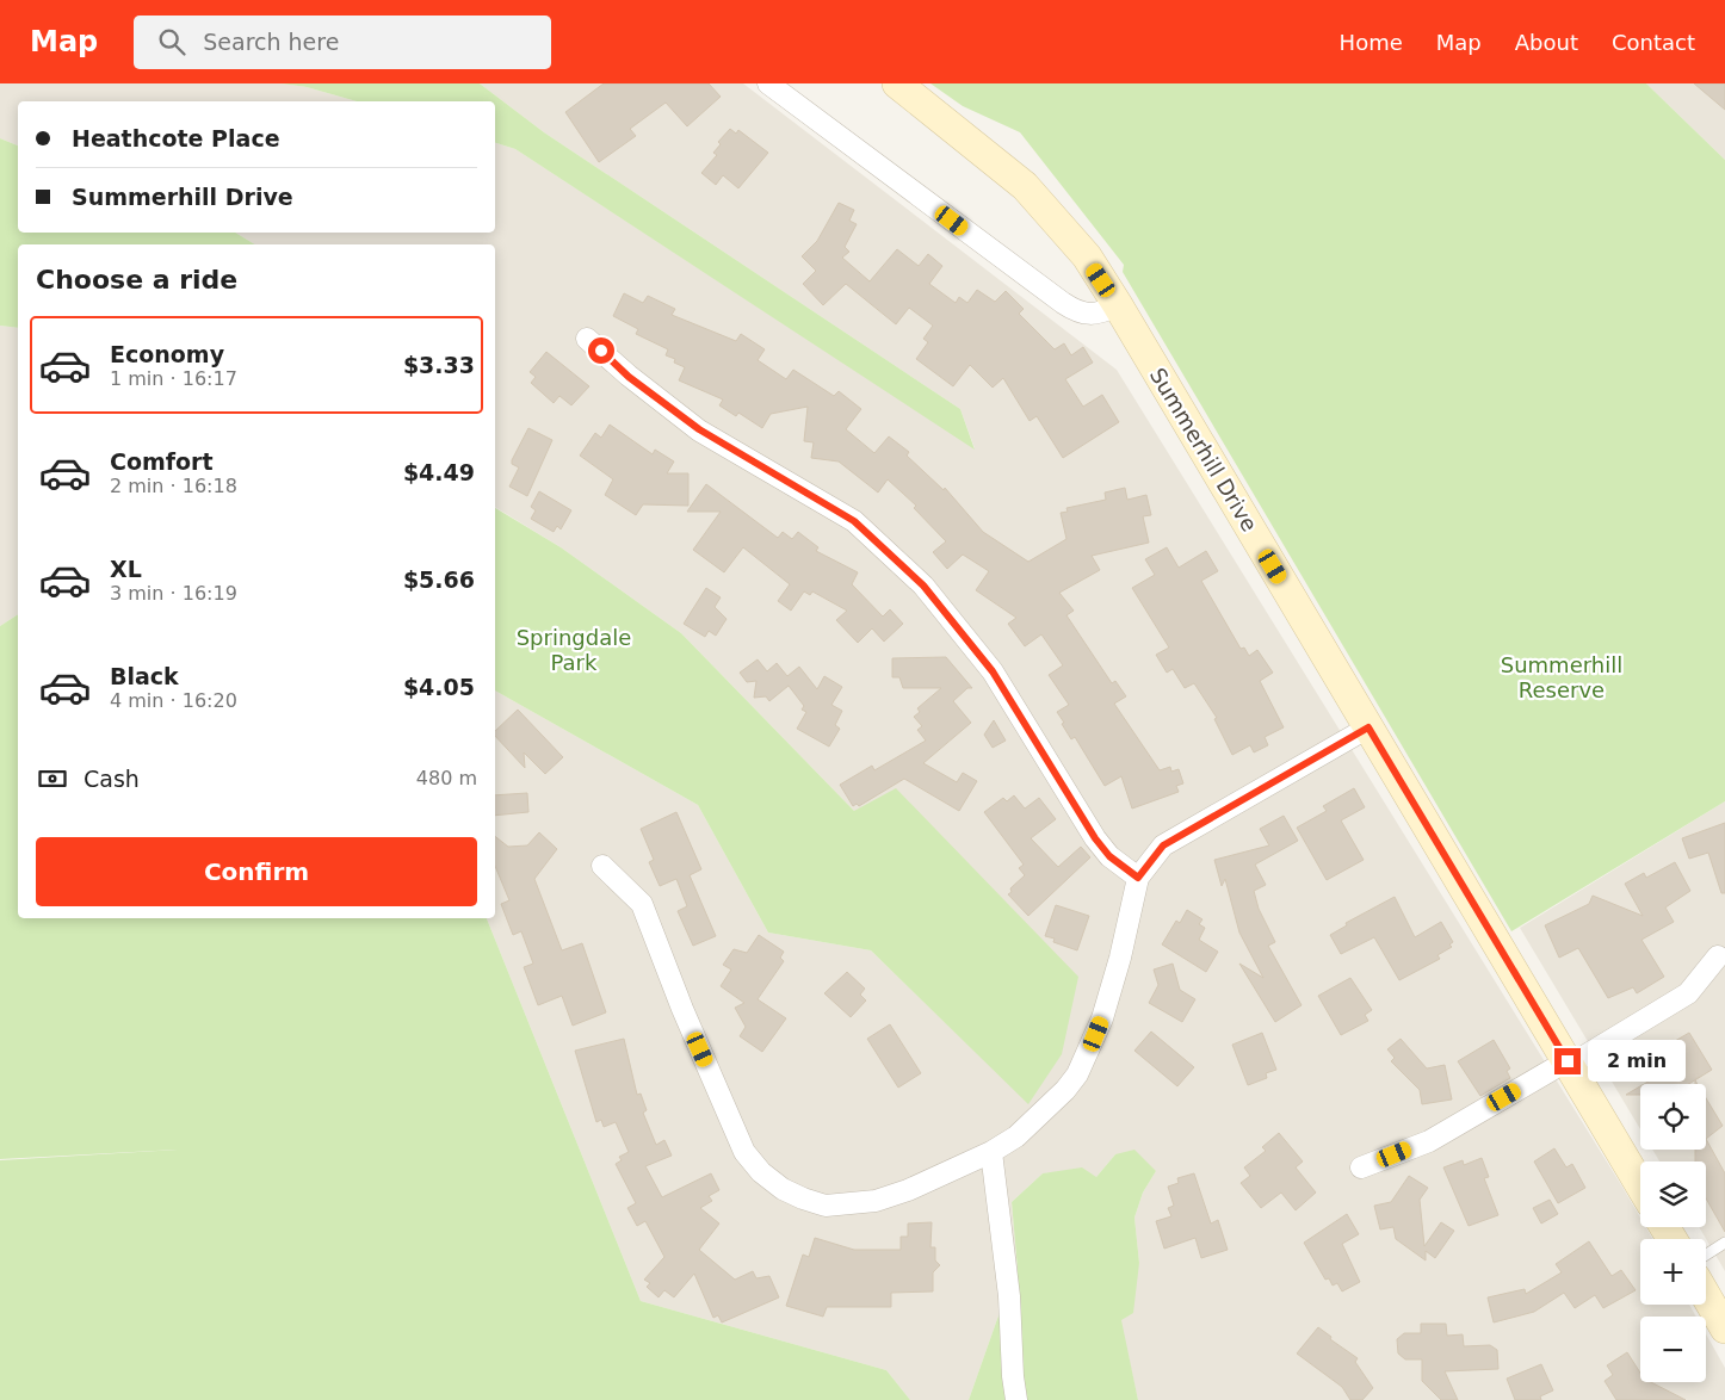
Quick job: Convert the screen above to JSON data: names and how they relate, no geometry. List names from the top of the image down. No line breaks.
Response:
{"streets":{"main road":["Summerhill Drive"]},"parks":["Springdale Park","Summerhill Reserve"],"page":{"header":"Map","search":"Search here","nav":["Home","Map","About","Contact"],"banner":["Heathcote Place","Summerhill Drive"],"heading":"Choose a ride","list":[{"name":"Economy","note":"1 min · 16:17","value":"$3.33"},{"name":"Comfort","note":"2 min · 16:18","value":"$4.49"},{"name":"XL","note":"3 min · 16:19","value":"$5.66"},{"name":"Black","note":"4 min · 16:20","value":"$4.05"}],"pay":["Cash","480 m"],"buttons":"Confirm","bubble":"2 min","map_buttons":["+","−"]}}
